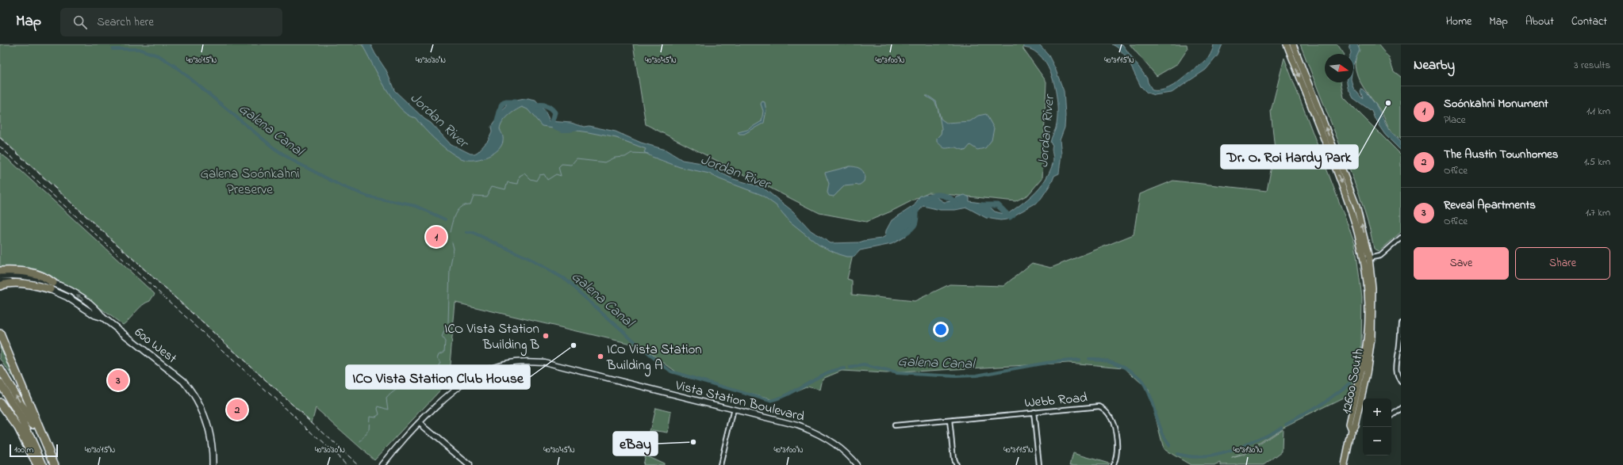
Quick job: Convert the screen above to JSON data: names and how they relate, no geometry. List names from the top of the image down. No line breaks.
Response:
{"streets":{"main road":["600 West","12600 South"],"street":["Webb Road","Vista Station Boulevard"]},"water":["Jordan River","Galena Canal"],"parks":["Galena Soónkahni Preserve"],"places":["Dr. O. Roi Hardy Park","ICO Vista Station Building B","ICO Vista Station Club House","ICO Vista Station Building A","eBay"],"scale_bar":"100 m","north":"right","page":{"header":"Map","search":"Search here","nav":["Home","Map","About","Contact"],"heading":["Nearby","3 results"],"list":[{"mark":"1","name":"Soónkahni Monument","note":"Place","value":"1.1 km"},{"mark":"2","name":"The Austin Townhomes","note":"Office","value":"1.5 km"},{"mark":"3","name":"Reveal Apartments","note":"Office","value":"1.7 km"}],"pins":["1","3","2"],"buttons":["Save","Share"],"map_buttons":["+","−"],"scale":"100 m"},"coordinates":["40°30'15\"N","40°30'30\"N","40°30'45\"N","40°31'00\"N","40°31'15\"N","40°31'30\"N"]}
